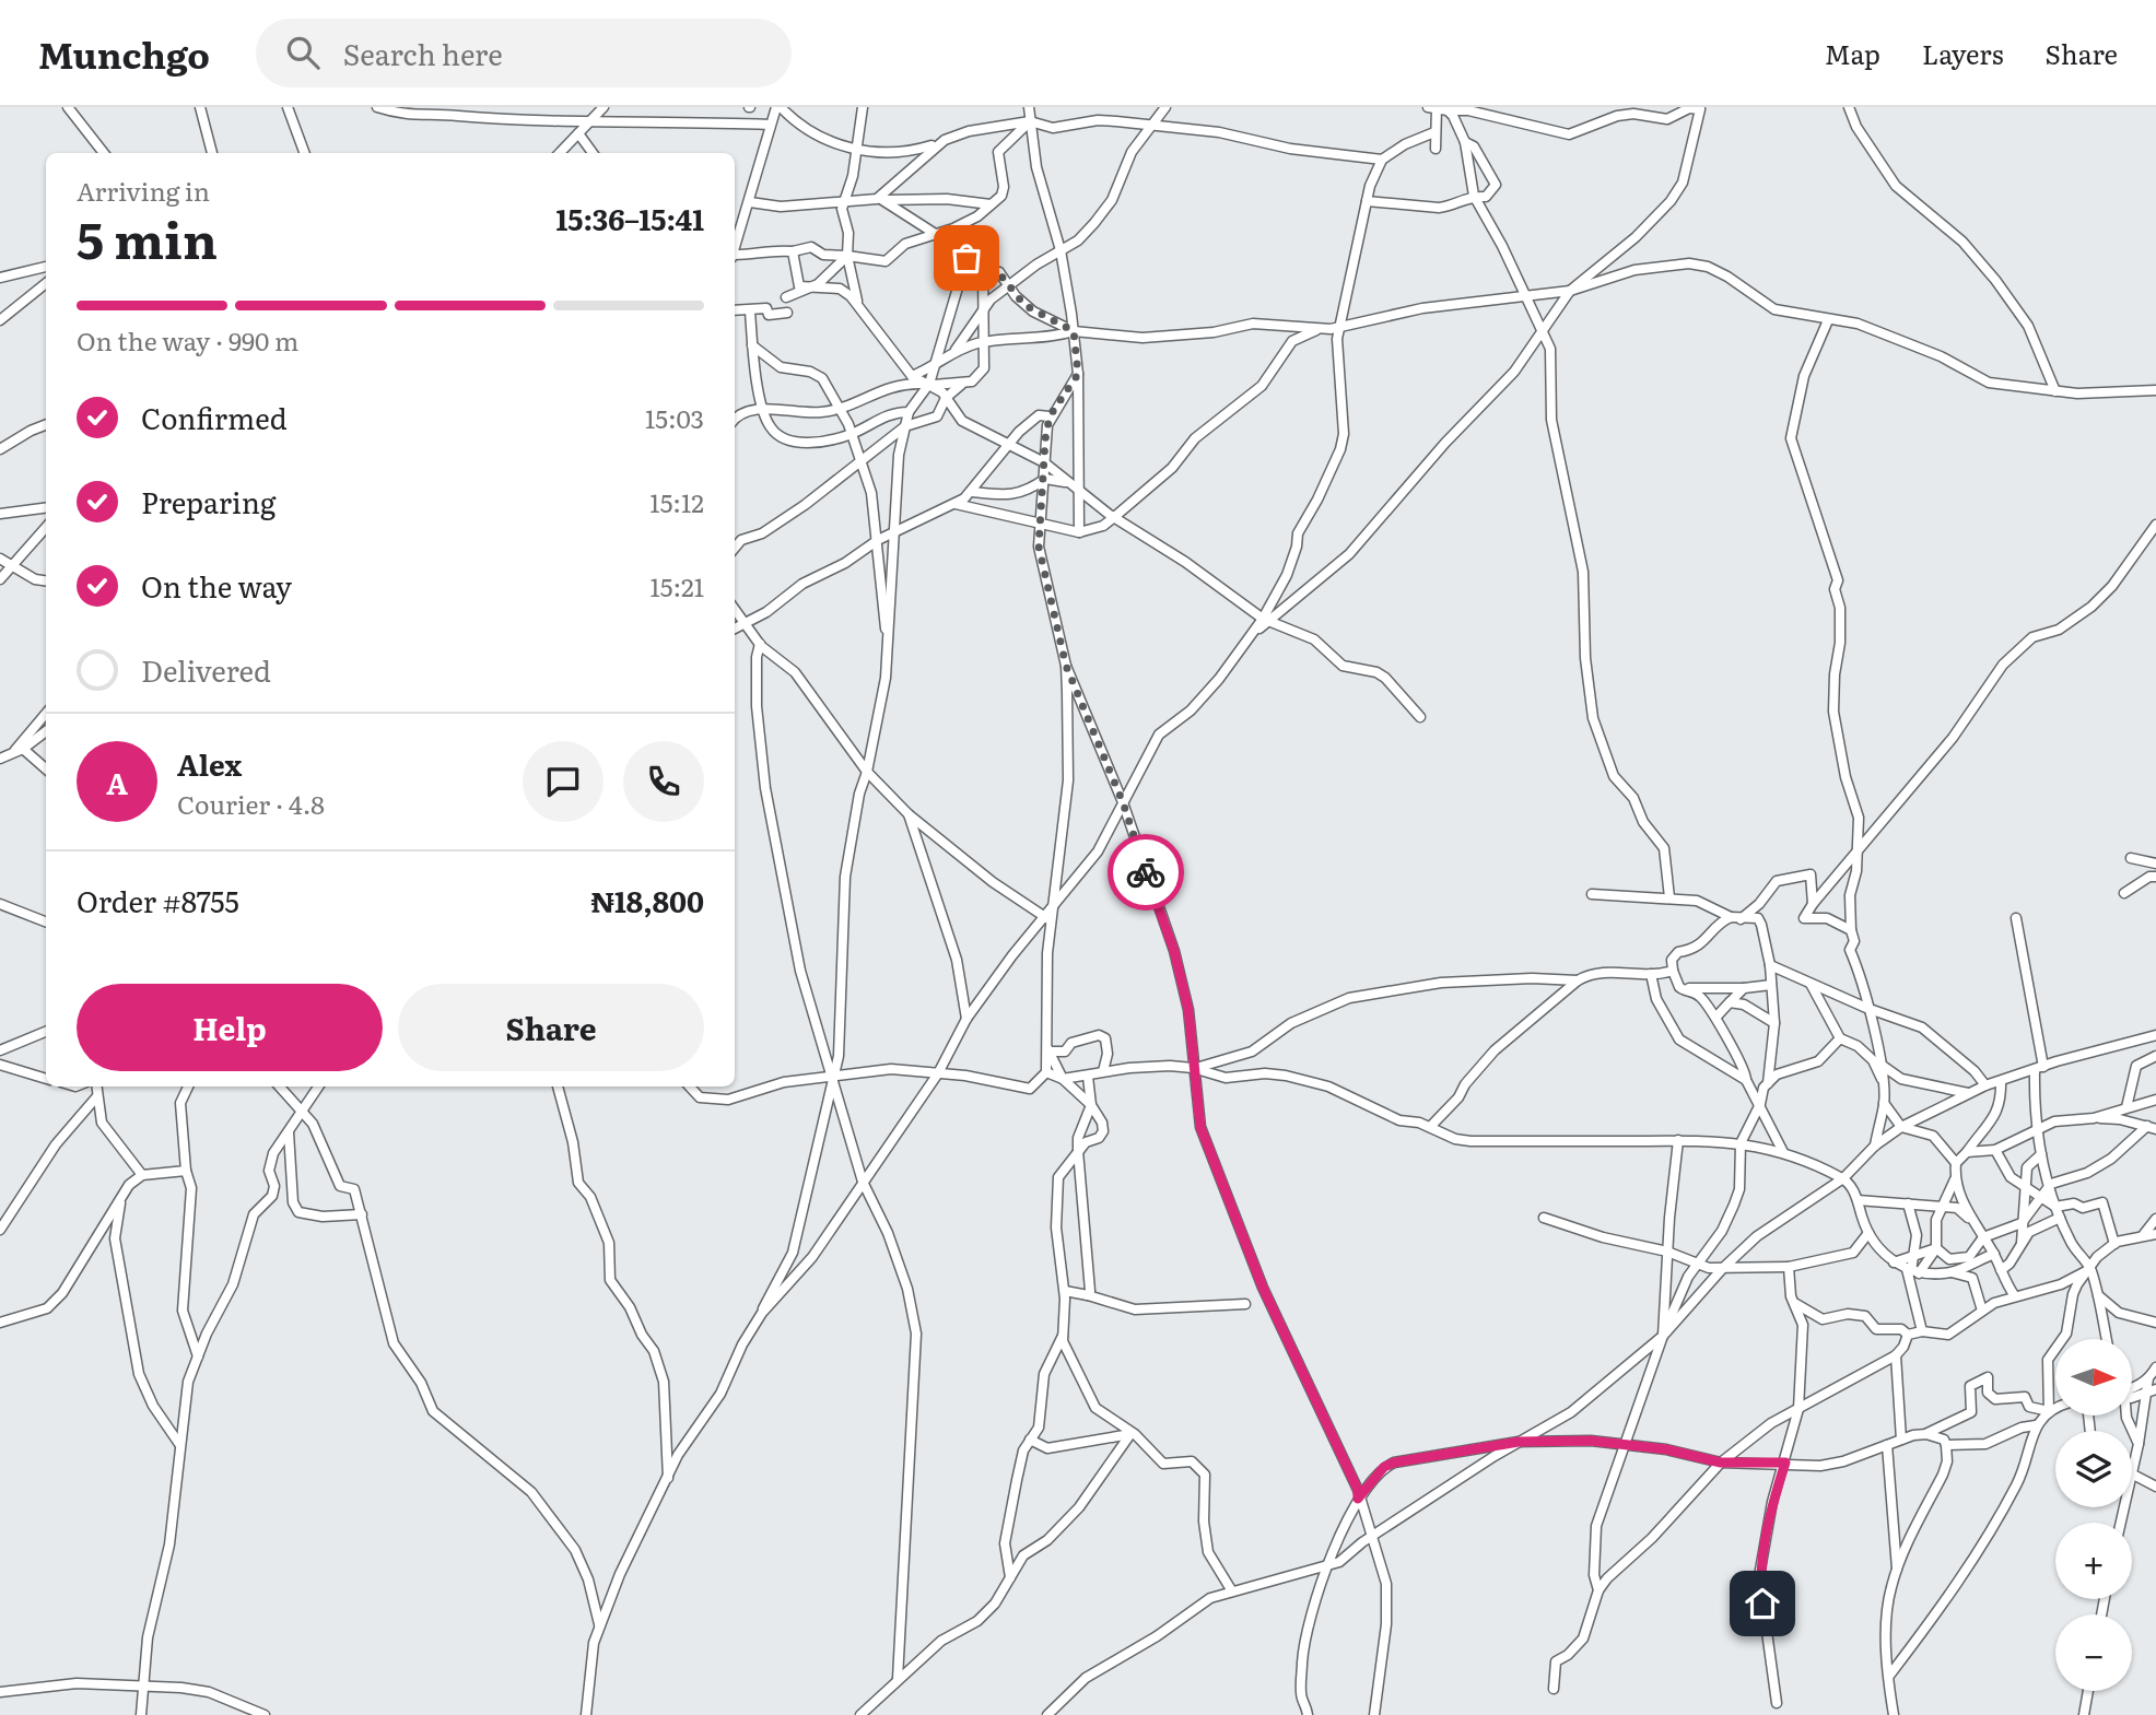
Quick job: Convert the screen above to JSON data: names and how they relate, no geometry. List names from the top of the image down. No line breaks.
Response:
{"north":"right","page":{"header":"Munchgo","search":"Search here","nav":["Map","Layers","Share"],"heading":["5 min","Arriving in","15:36–15:41"],"panel":["Alex","Courier · 4.8","Order #8755","₦18,800"],"bar":"On the way · 990 m","list":[["Confirmed","15:03"],["Preparing","15:12"],["On the way","15:21"],"Delivered"],"round":"A","buttons":["Help","Share"],"map_buttons":["+","−"]}}
